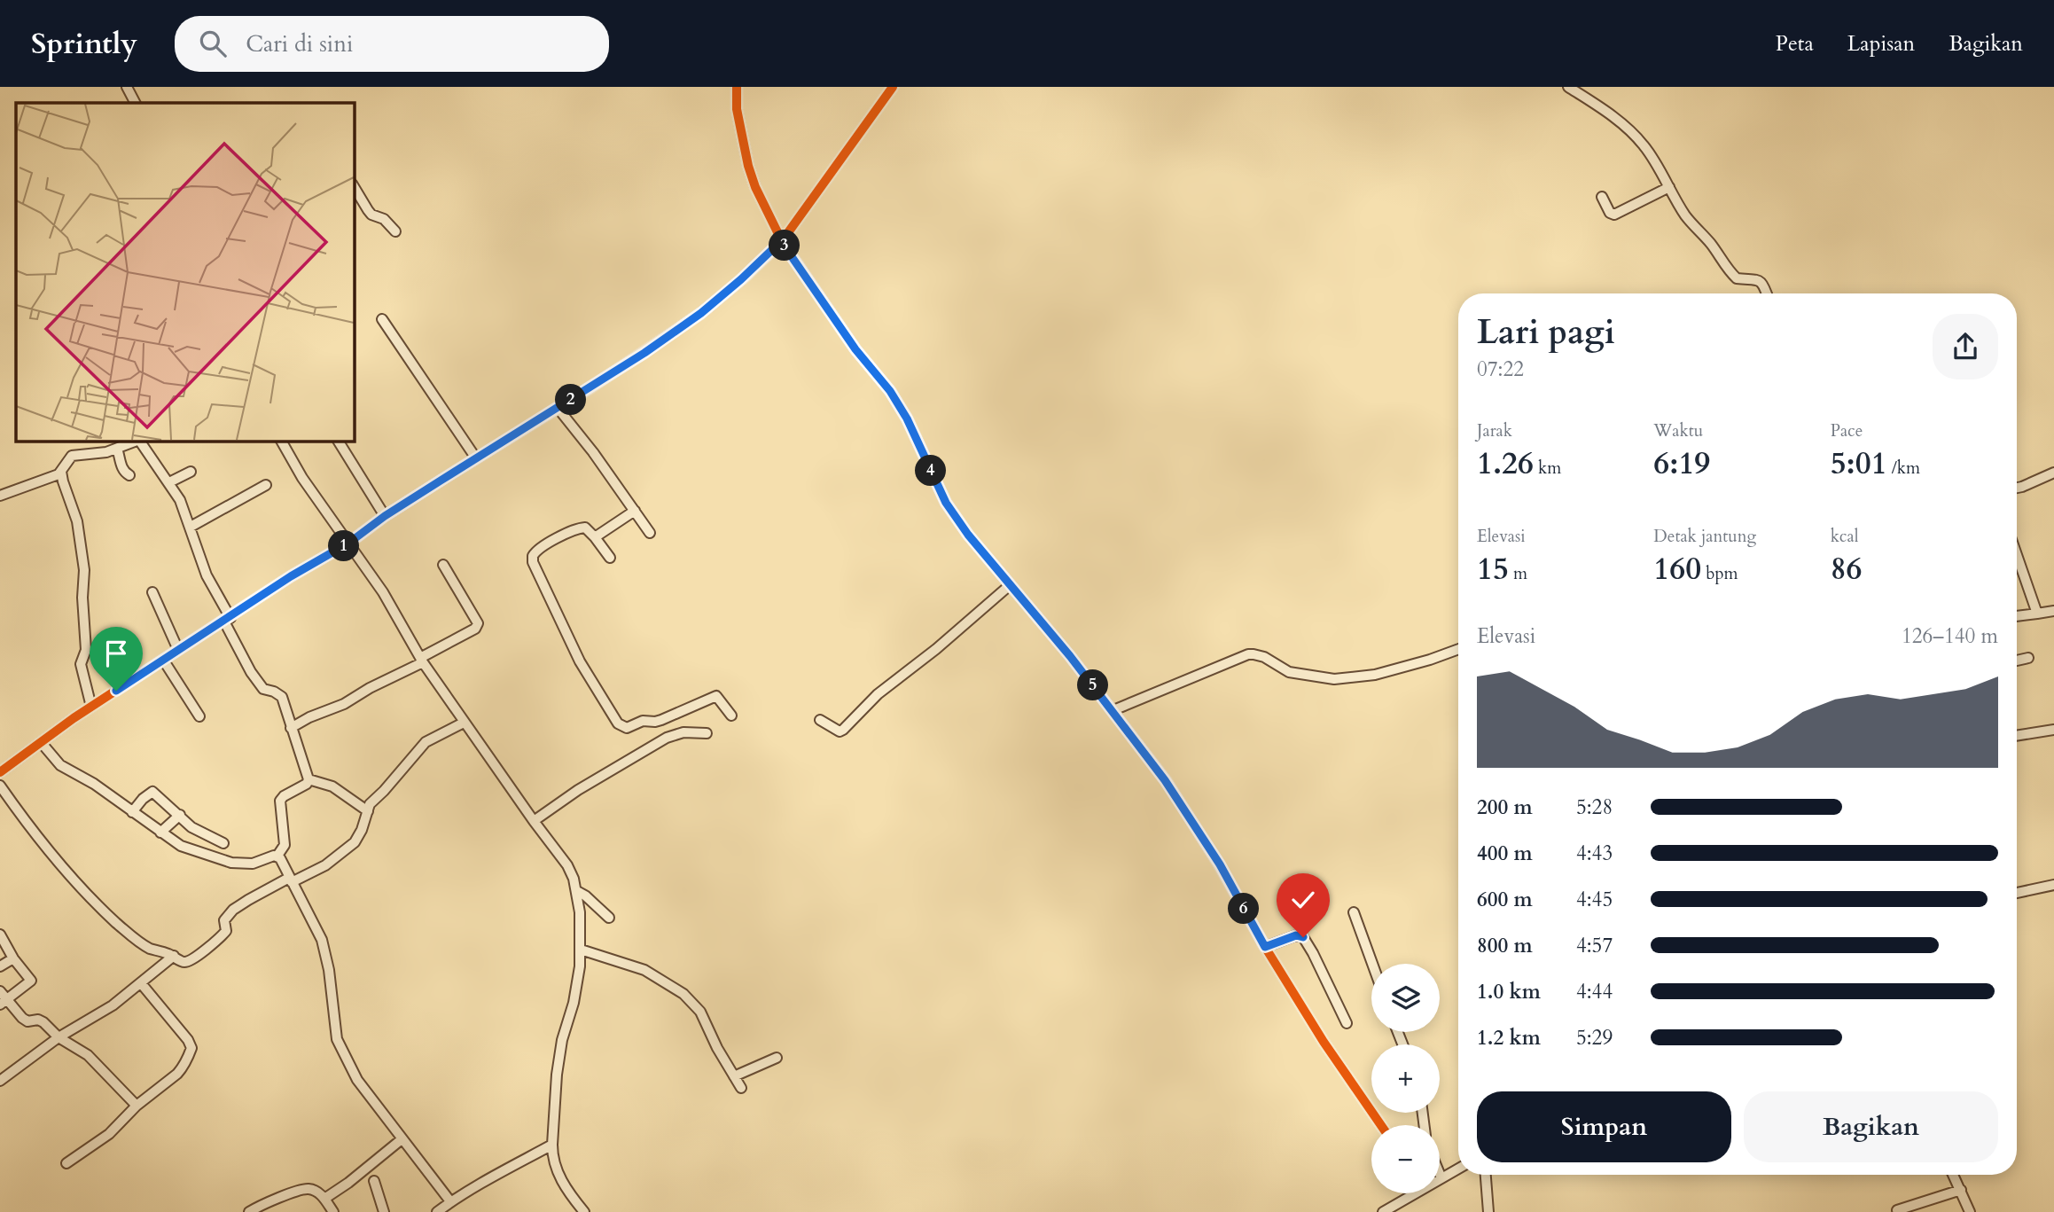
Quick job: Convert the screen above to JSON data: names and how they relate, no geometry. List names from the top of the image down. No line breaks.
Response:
{"page":{"header":"Sprintly","search":"Cari di sini","nav":["Peta","Lapisan","Bagikan"],"pins":["3","2","4","1","5","6"],"heading":["Lari pagi","07:22"],"stats":[["Jarak","1.26 km"],["Waktu","6:19"],["Pace","5:01 /km"],["Elevasi","15 m"],["Detak jantung","160 bpm"],["kcal","86"]],"chart":["Elevasi","126–140 m"],"list":[{"name":"200 m","note":"5:28"},{"name":"400 m","note":"4:43"},{"name":"600 m","note":"4:45"},{"name":"800 m","note":"4:57"},{"name":"1.0 km","note":"4:44"},{"name":"1.2 km","note":"5:29"}],"map_buttons":["+","−"],"buttons":["Simpan","Bagikan"]}}
